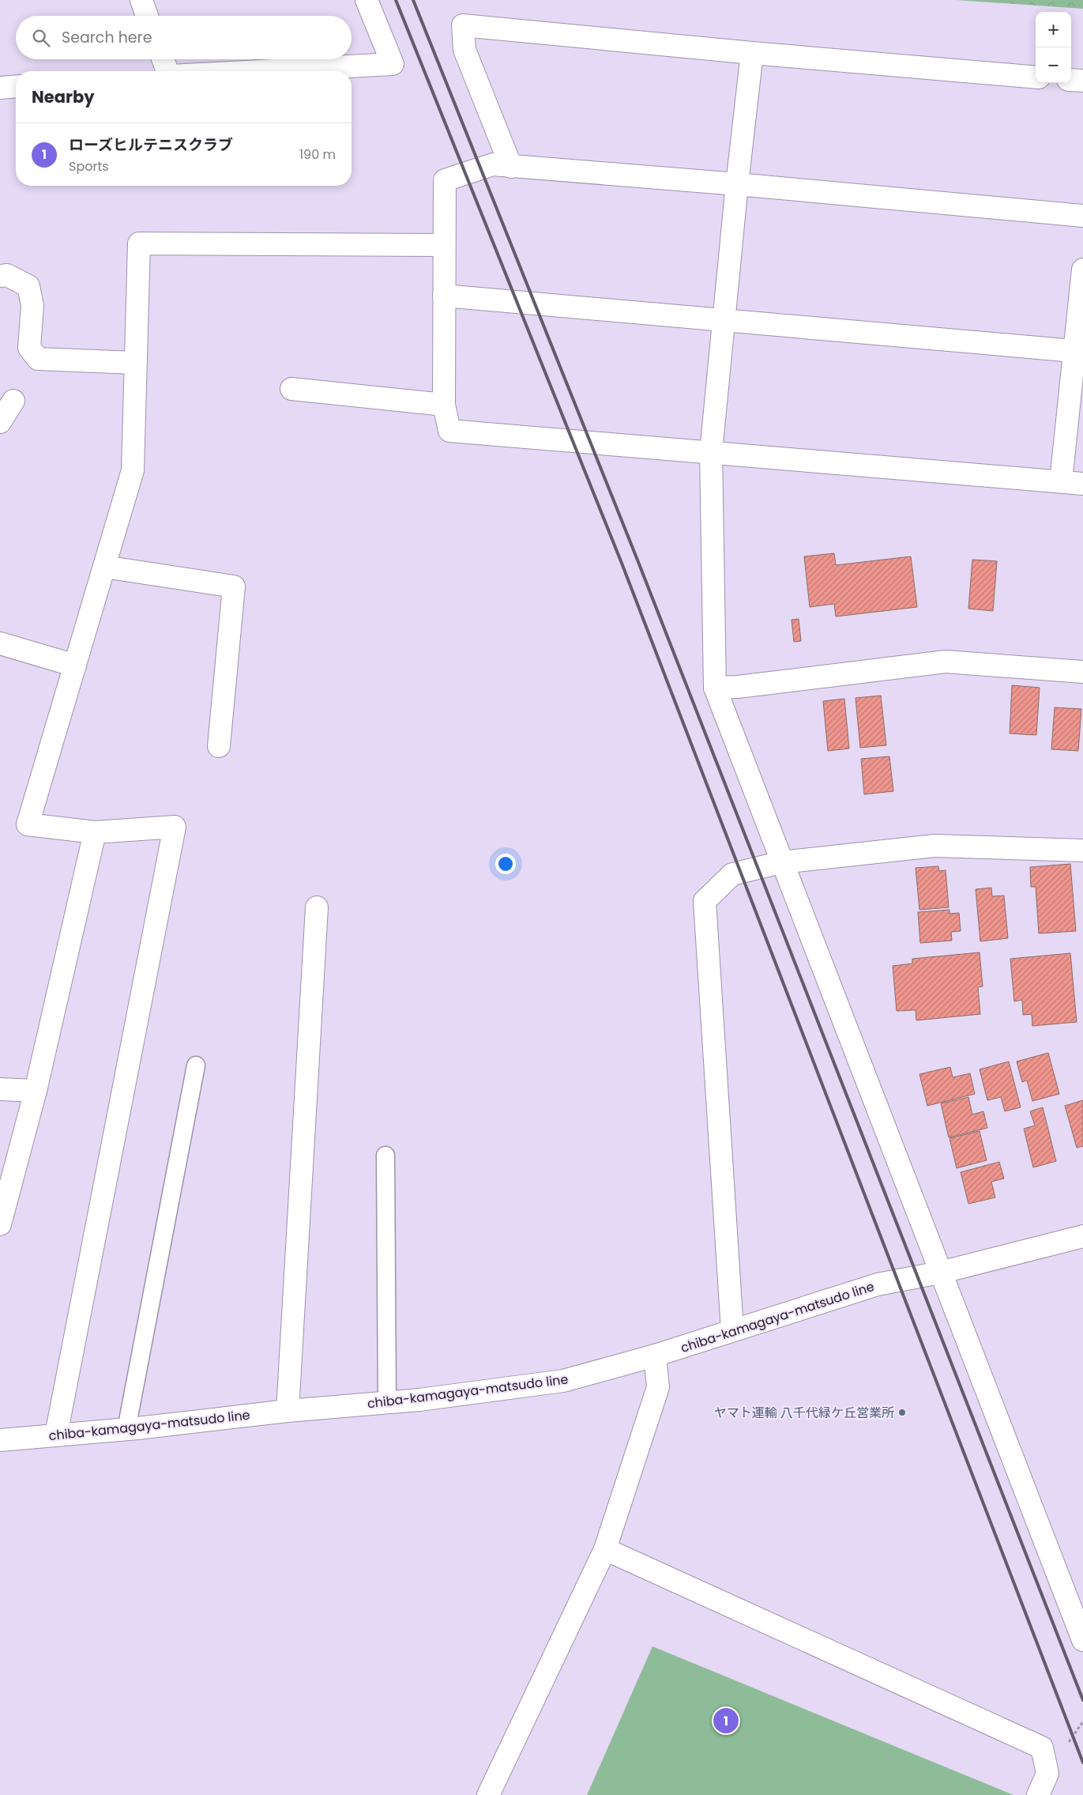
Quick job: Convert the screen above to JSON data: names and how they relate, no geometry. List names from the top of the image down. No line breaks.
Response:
{"streets":{"street":["chiba-kamagaya-matsudo line"]},"places":["ヤマト運輸 八千代緑ケ丘営業所"],"page":{"map_buttons":["+","−"],"search":"Search here","heading":"Nearby","list":[{"mark":"1","name":"ローズヒルテニスクラブ","note":"Sports","value":"190 m"}],"pins":"1"}}
